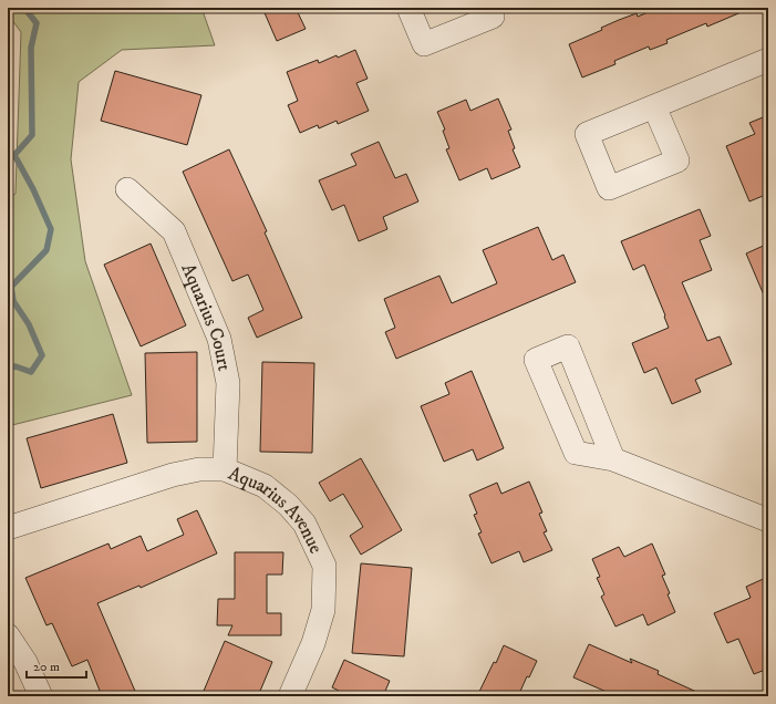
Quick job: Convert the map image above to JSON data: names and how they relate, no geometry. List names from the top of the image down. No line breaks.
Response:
{"streets":{"street":["Aquarius Court","Aquarius Avenue"]},"crossings":[["Aquarius Court","Aquarius Avenue"]],"scale_bar":"20 m"}
